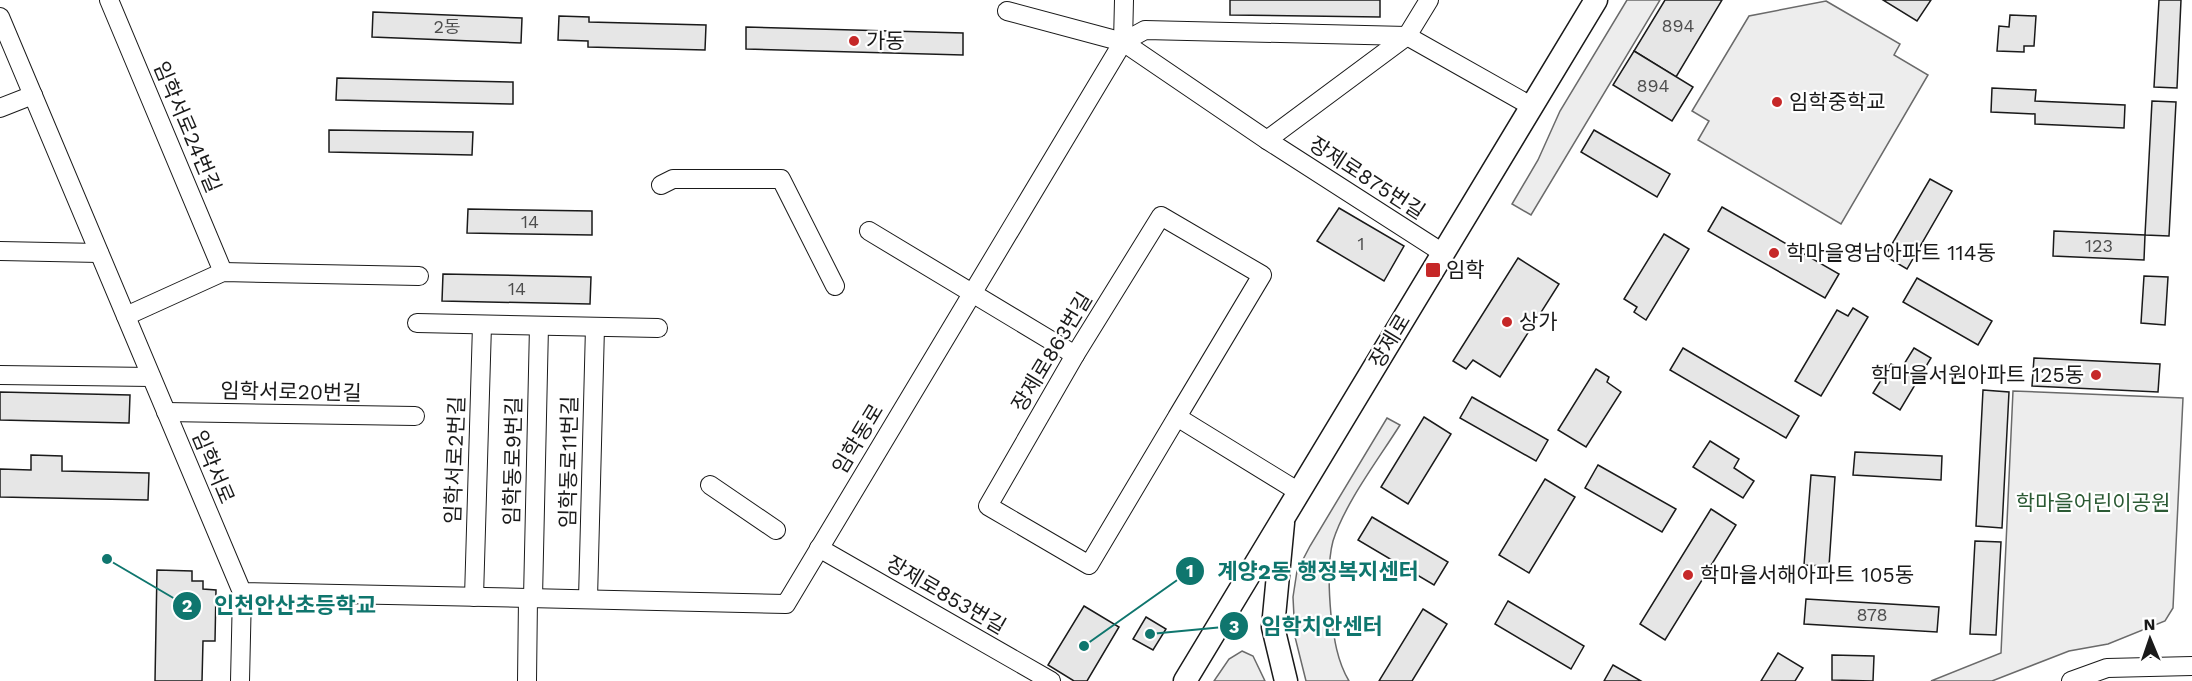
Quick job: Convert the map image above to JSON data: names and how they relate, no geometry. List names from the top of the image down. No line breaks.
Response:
{"streets":{"main road":["장제로"],"street":["임학서로24번길","장제로875번길","장제로863번길","임학서로20번길","임학동로","임학서로2번길","임학동로9번길","임학동로11번길","임학서로","장제로853번길"]},"crossings":[["장제로875번길","장제로"],["장제로875번길","임학동로"],["임학서로20번길","임학서로"],["임학동로","임학동로9번길"],["임학동로","임학동로11번길"],["임학동로","장제로853번길"]],"parks":["학마을어린이공원"],"places":{"other":["가동","임학중학교","학마을영남아파트 114동","상가","학마을서원아파트 125동","인천안산초등학교","학마을서해아파트 105동","임학치안센터","계양2동 행정복지센터"],"transit":["임학"]},"house_numbers":["894","2동","894","14","1","123","14","878"],"north":"top"}
